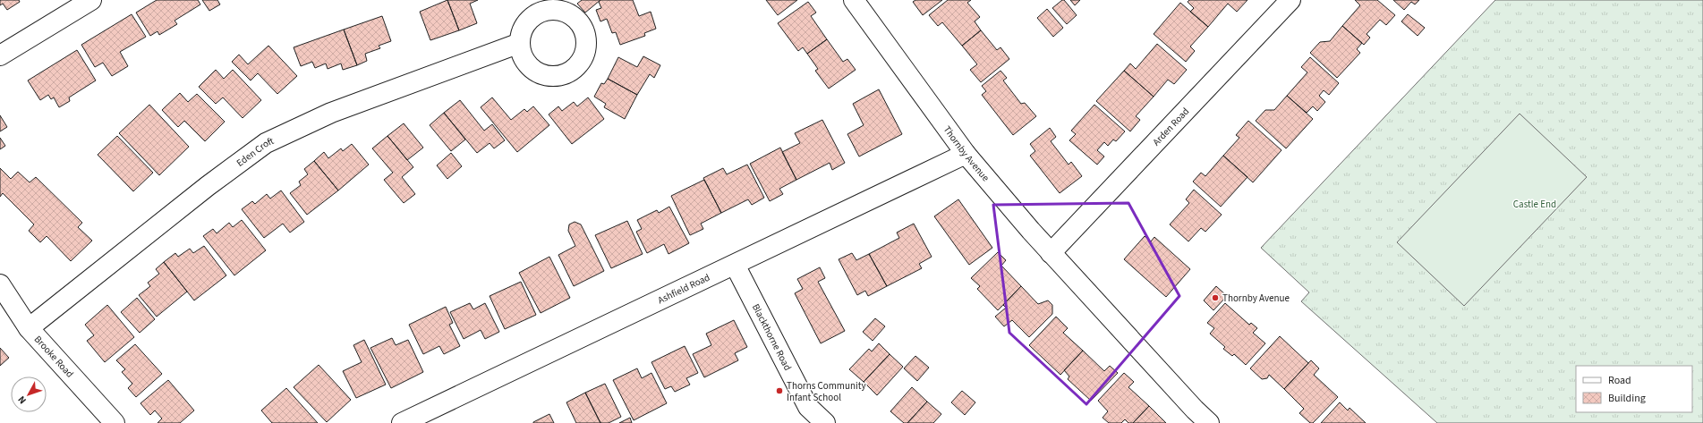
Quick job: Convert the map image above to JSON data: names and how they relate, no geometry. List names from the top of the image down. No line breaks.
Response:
{"streets":{"street":["Arden Road","Eden Croft","Thornby Avenue","Ashfield Road","Blackthorne Road","Brooke Road"]},"crossings":[["Arden Road","Thornby Avenue"],["Eden Croft","Brooke Road"],["Thornby Avenue","Ashfield Road"],["Ashfield Road","Blackthorne Road"]],"parks":["Castle End"],"places":["Thornby Avenue","Thorns Community Infant School"],"legend":["Road","Building"],"north":"bottom left"}
